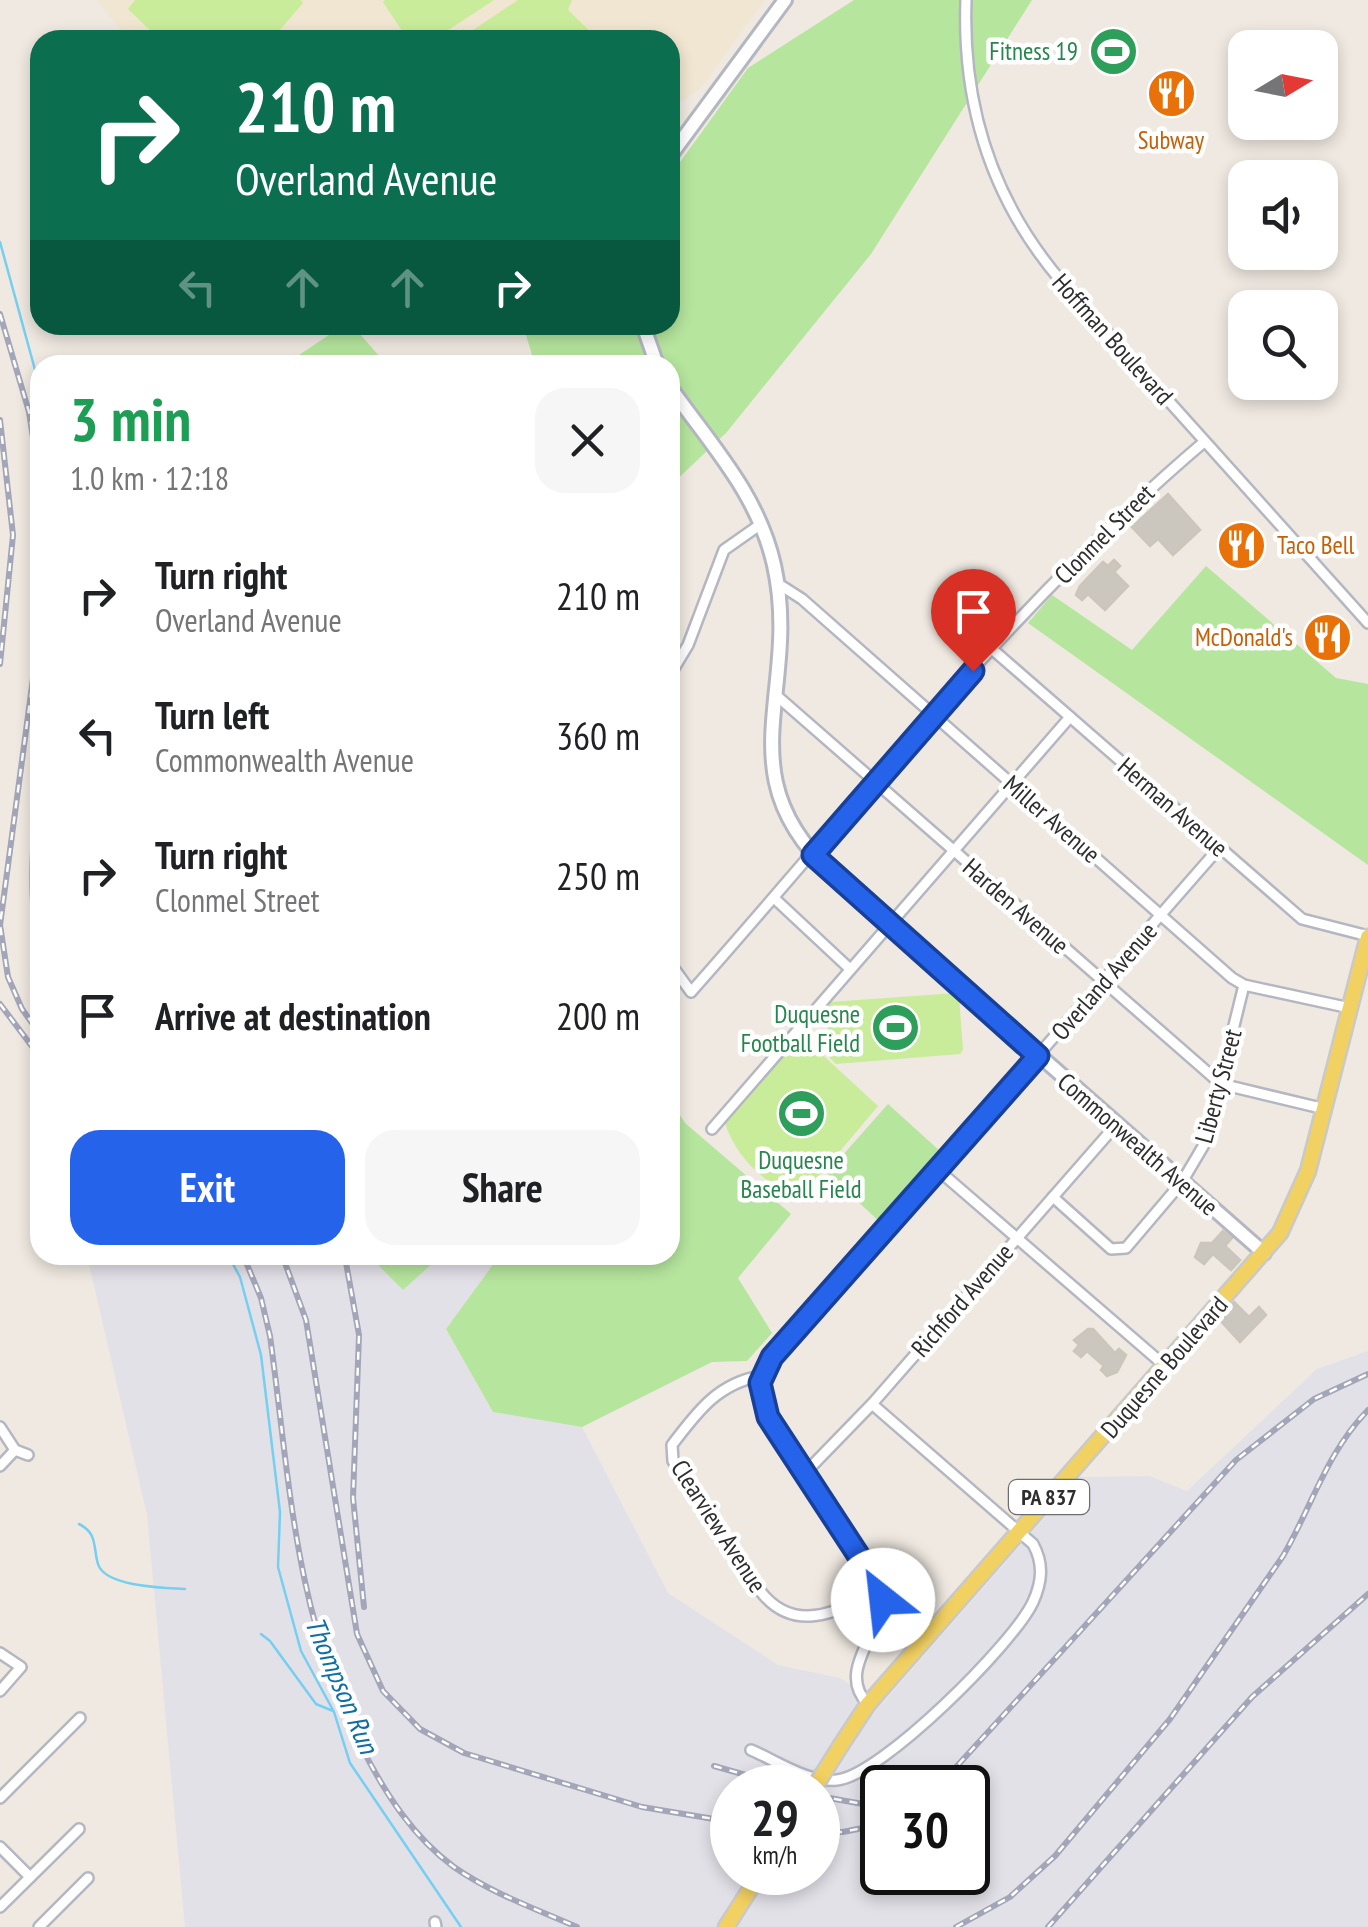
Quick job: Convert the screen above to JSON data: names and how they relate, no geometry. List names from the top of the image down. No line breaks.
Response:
{"streets":{"main road":["Duquesne Boulevard","PA 837"],"street":["Hoffman Boulevard","Clonmel Street","Herman Avenue","Miller Avenue","Harden Avenue","Overland Avenue","Liberty Street","Commonwealth Avenue","Richford Avenue","Clearview Avenue"]},"crossings":[["Hoffman Boulevard","Clonmel Street"],["Clonmel Street","Herman Avenue"],["Clonmel Street","Miller Avenue"],["Clonmel Street","Harden Avenue"],["Clonmel Street","Commonwealth Avenue"],["Herman Avenue","Overland Avenue"],["Herman Avenue","Duquesne Boulevard"],["Miller Avenue","Overland Avenue"],["Miller Avenue","Liberty Street"],["Miller Avenue","Commonwealth Avenue"],["Miller Avenue","Duquesne Boulevard"],["Harden Avenue","Overland Avenue"],["Harden Avenue","Liberty Street"],["Harden Avenue","Commonwealth Avenue"],["Harden Avenue","Duquesne Boulevard"],["Overland Avenue","Commonwealth Avenue"],["Overland Avenue","Clearview Avenue"],["Liberty Street","Commonwealth Avenue"],["Liberty Street","Richford Avenue"],["Commonwealth Avenue","Richford Avenue"],["Commonwealth Avenue","Duquesne Boulevard"]],"water":["Thompson Run"],"places":{"sports":["Fitness 19","Duquesne Football Field","Duquesne Baseball Field"],"restaurant":["Subway","Taco Bell","McDonald's"]},"north":"right","page":{"turn":["210 m","Overland Avenue"],"heading":["3 min","1.0 km · 12:18"],"list":[{"name":"Turn right","note":"Overland Avenue","value":"210 m"},{"name":"Turn left","note":"Commonwealth Avenue","value":"360 m"},{"name":"Turn right","note":"Clonmel Street","value":"250 m"},{"name":"Arrive at destination","value":"200 m"}],"buttons":["Exit","Share"],"speed":"29 km/h","limit":"30"}}
